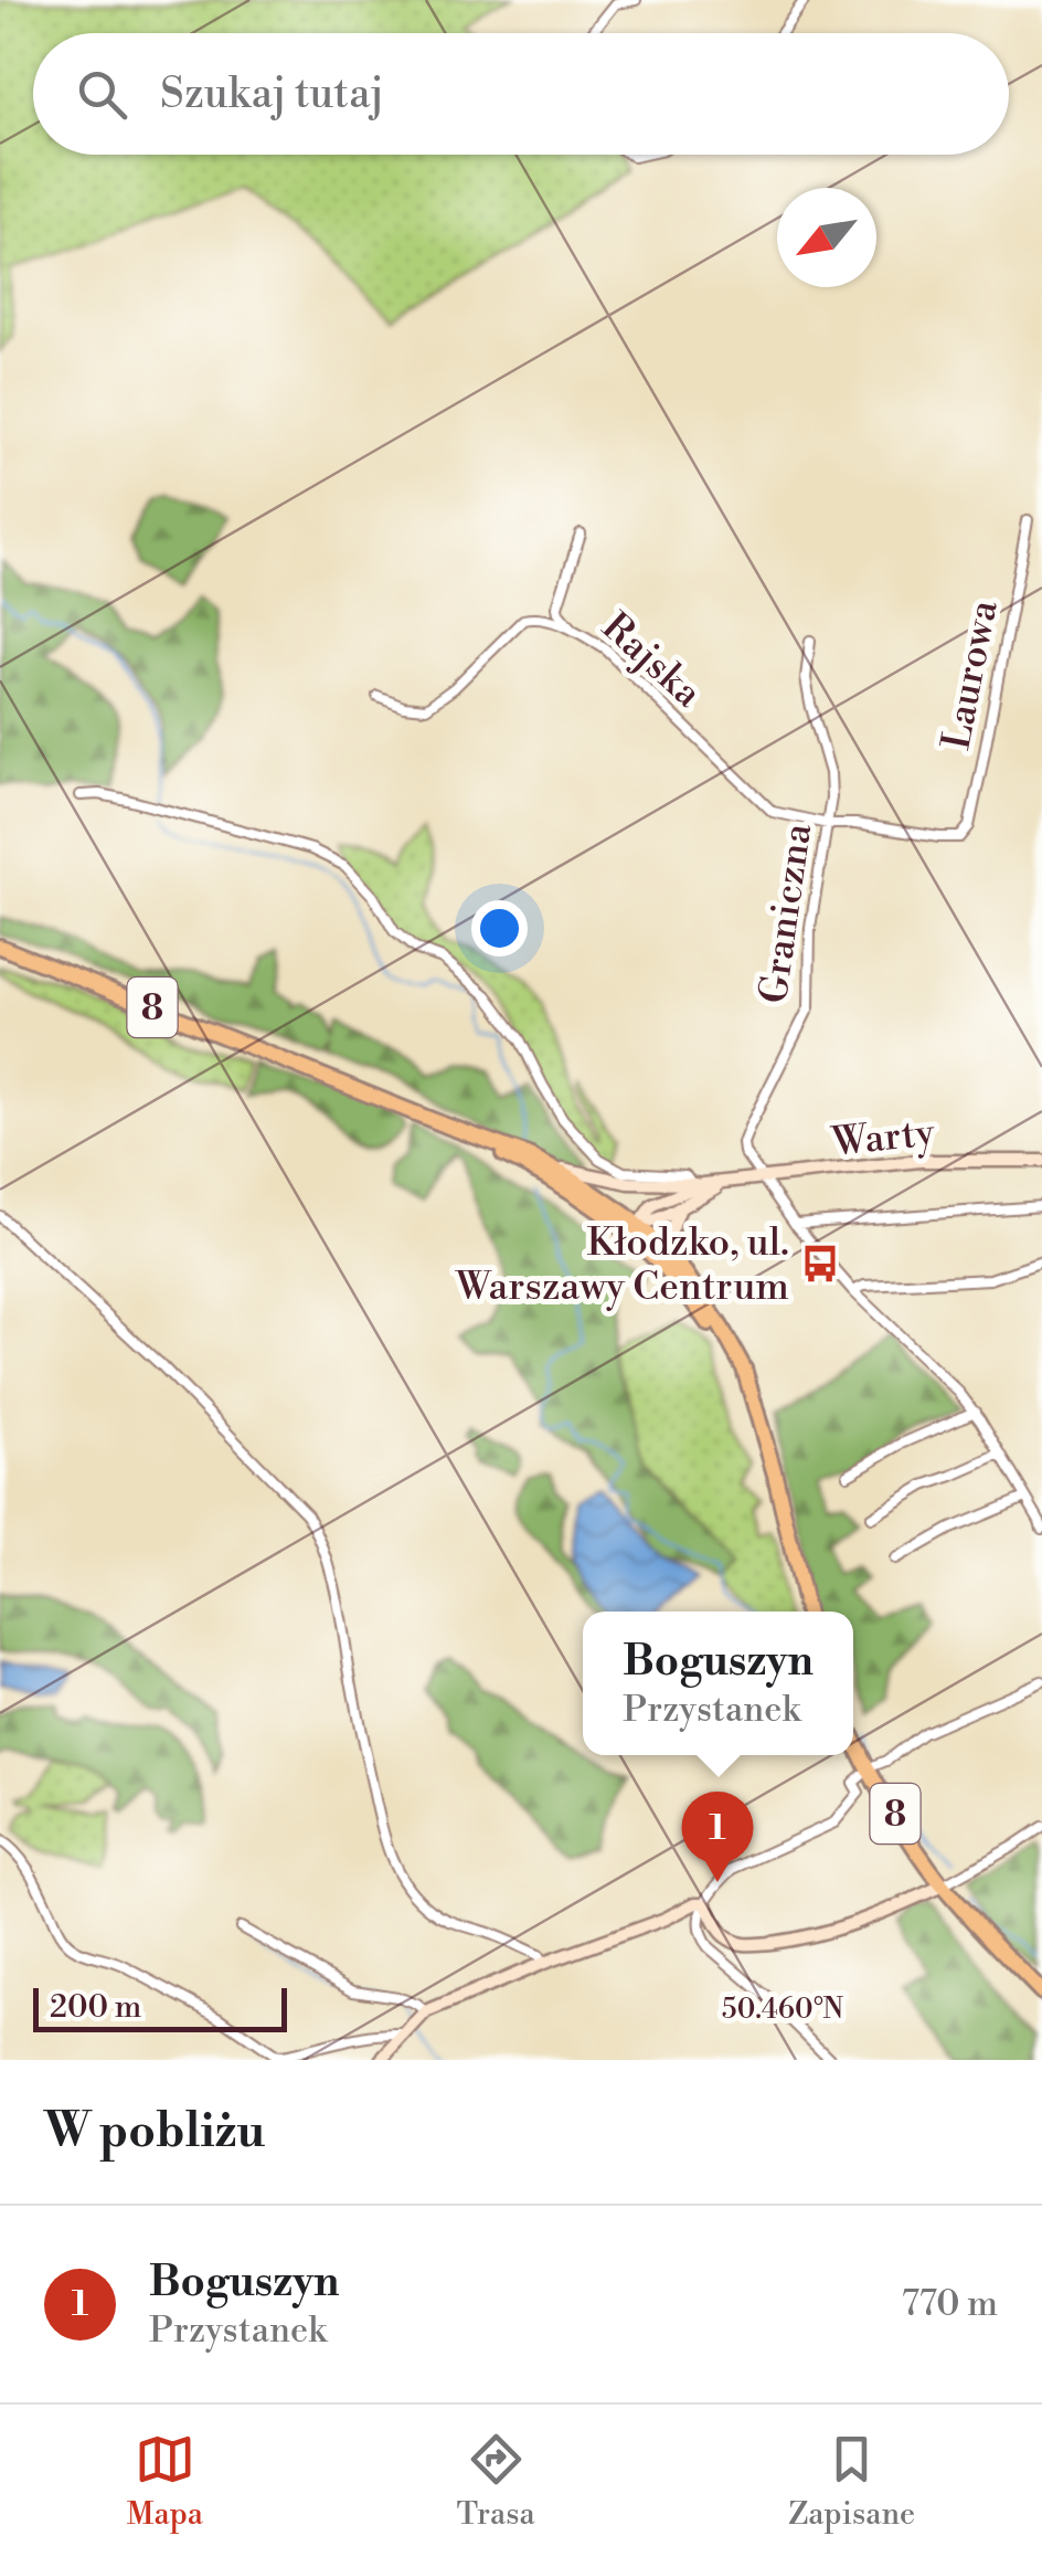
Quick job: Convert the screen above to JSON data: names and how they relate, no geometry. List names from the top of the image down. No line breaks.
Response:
{"streets":{"highway":["8"],"main road":["Warty"],"street":["Rajska","Laurowa","Graniczna"]},"crossings":[["Rajska","Laurowa"],["Rajska","Graniczna"],["Graniczna","Warty"],["8","Warty"]],"places":{"bus stop":["Kłodzko, ul. Warszawy Centrum"]},"scale_bar":"200 m","north":"bottom left","page":{"search":"Szukaj tutaj","popup":["Boguszyn","Przystanek"],"pins":"1","scale":"200 m","heading":"W pobliżu","list":[{"mark":"1","name":"Boguszyn","note":"Przystanek","value":"770 m"}],"nav":["Mapa","Trasa","Zapisane"]},"coordinates":["50.460°N"]}
